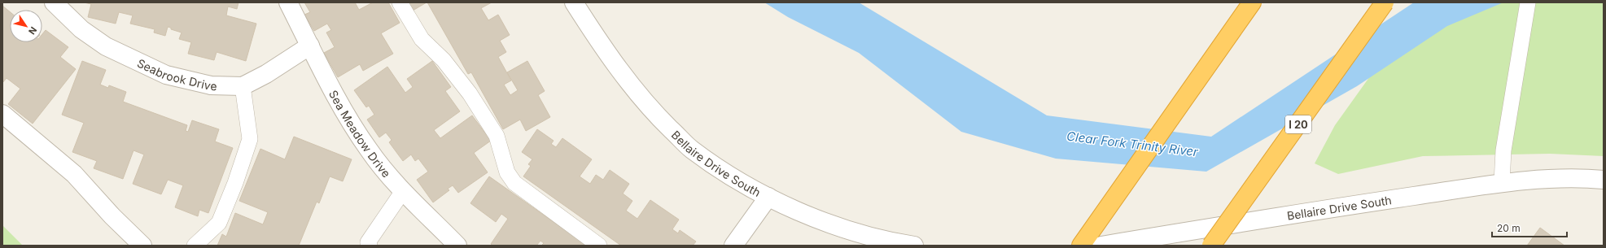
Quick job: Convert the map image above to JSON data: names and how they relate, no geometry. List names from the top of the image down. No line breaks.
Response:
{"streets":{"highway":["I 20"],"street":["Seabrook Drive","Sea Meadow Drive","Bellaire Drive South"]},"crossings":[["Seabrook Drive","Sea Meadow Drive"]],"water":["Clear Fork Trinity River"],"scale_bar":"20 m","north":"bottom right"}
